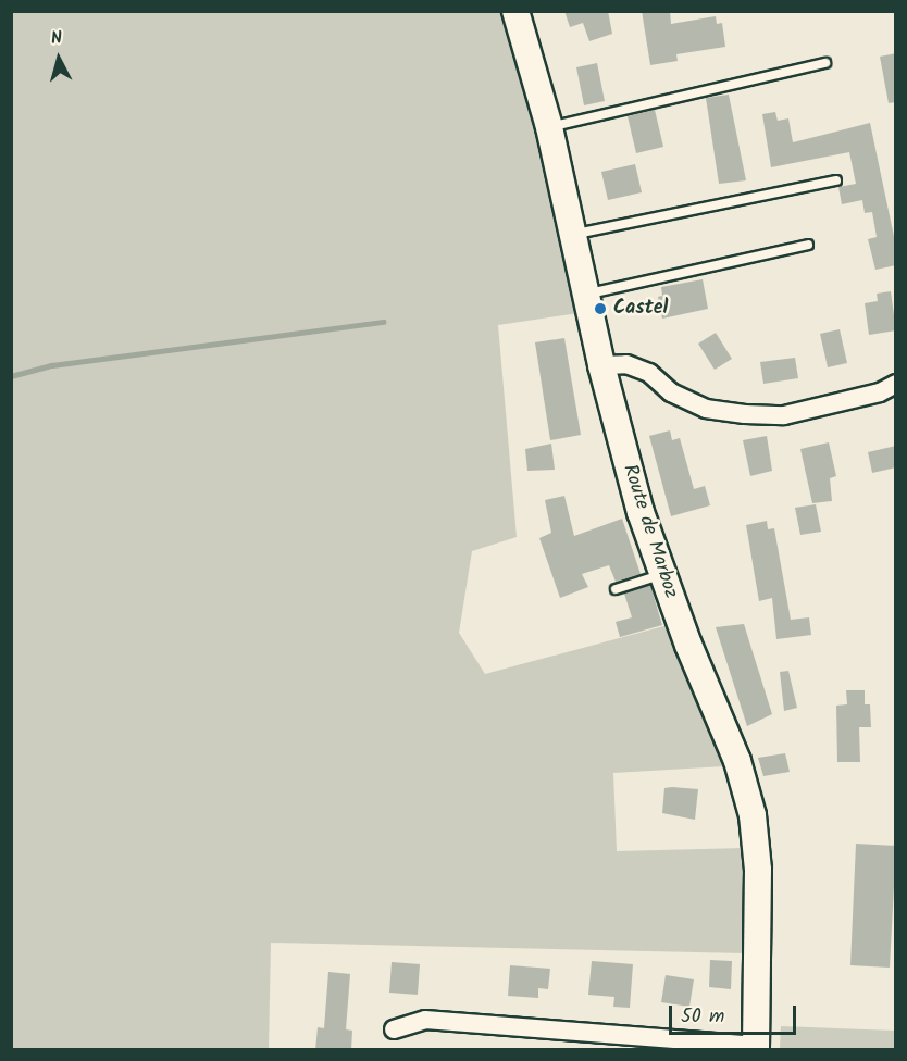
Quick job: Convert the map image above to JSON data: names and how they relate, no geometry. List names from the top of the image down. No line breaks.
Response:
{"streets":{"main road":["Route de Marboz"]},"places":["Castel"],"scale_bar":"50 m","north":"top"}
